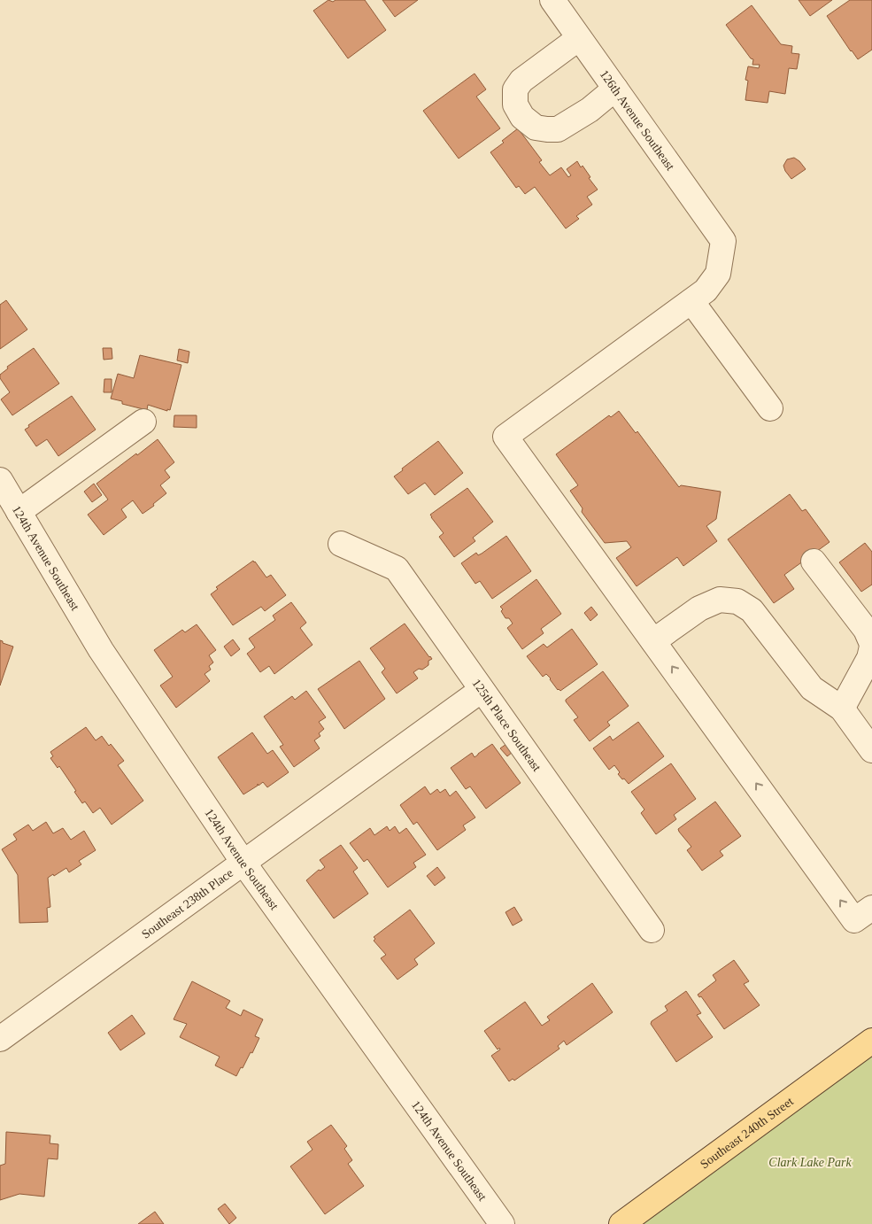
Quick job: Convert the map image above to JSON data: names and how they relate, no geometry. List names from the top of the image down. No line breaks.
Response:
{"streets":{"main road":["Southeast 240th Street"],"street":["126th Avenue Southeast","124th Avenue Southeast","125th Place Southeast","Southeast 238th Place"]},"crossings":[["124th Avenue Southeast","Southeast 238th Place"],["125th Place Southeast","Southeast 238th Place"]],"parks":["Clark Lake Park"]}
